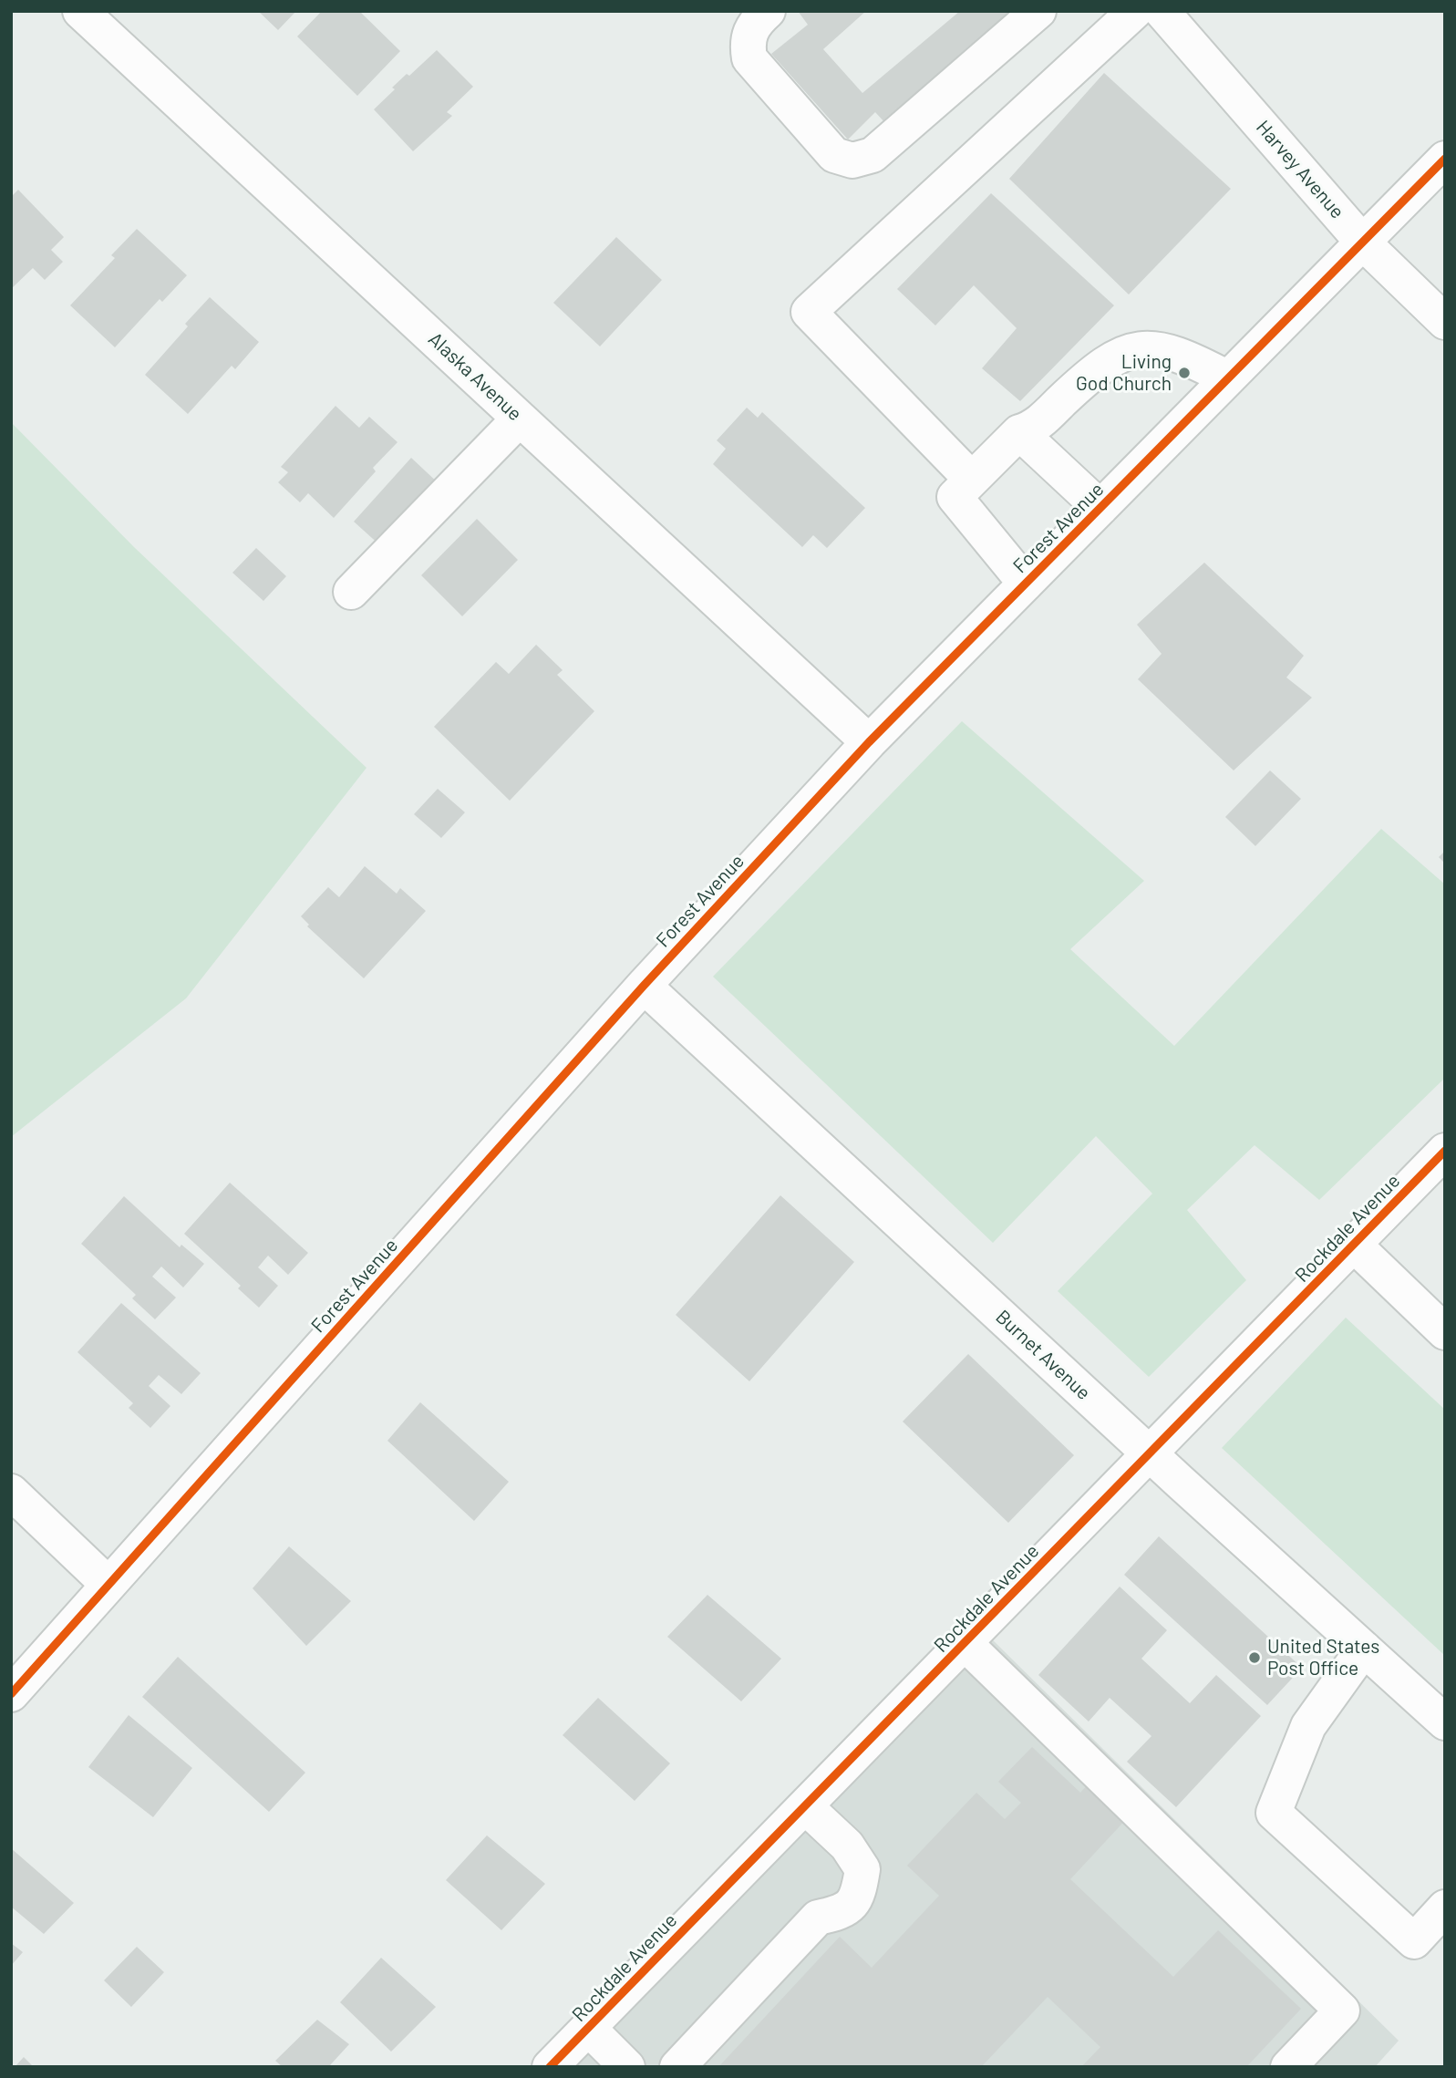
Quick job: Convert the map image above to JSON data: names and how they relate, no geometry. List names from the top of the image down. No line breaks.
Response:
{"streets":{"street":["Harvey Avenue","Alaska Avenue","Forest Avenue","Rockdale Avenue","Burnet Avenue"]},"crossings":[["Harvey Avenue","Forest Avenue"],["Alaska Avenue","Forest Avenue"],["Forest Avenue","Burnet Avenue"],["Rockdale Avenue","Burnet Avenue"]],"places":["Living God Church","United States Post Office"]}
